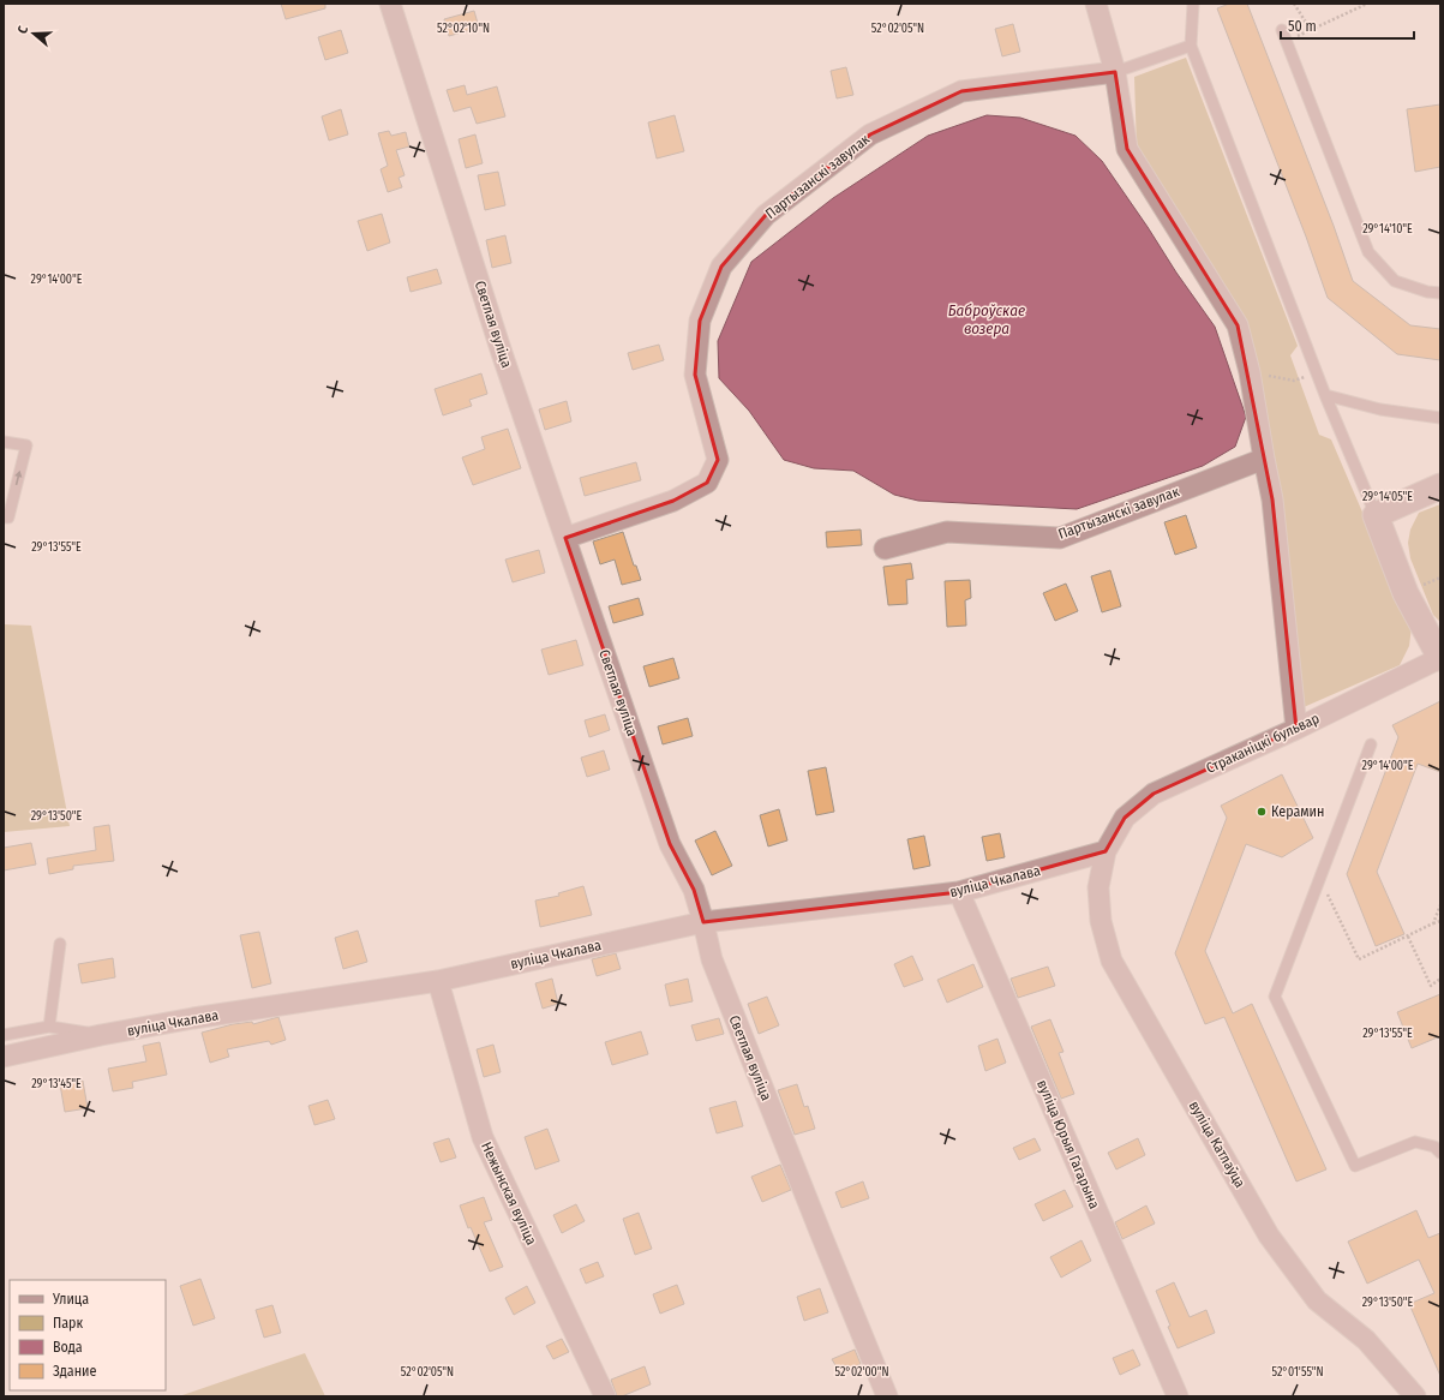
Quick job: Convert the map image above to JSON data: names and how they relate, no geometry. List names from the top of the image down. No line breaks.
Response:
{"streets":{"street":["Партызанскі завулак","Светлая вуліца","Страканіцкі бульвар","вуліца Чкалава","вуліца Юрыя Гагарына","вуліца Катлаўца","Нежынская вуліца"]},"crossings":[["Партызанскі завулак","Светлая вуліца"],["Светлая вуліца","вуліца Чкалава"],["Страканіцкі бульвар","вуліца Чкалава"],["Страканіцкі бульвар","вуліца Катлаўца"],["вуліца Чкалава","вуліца Юрыя Гагарына"],["вуліца Чкалава","вуліца Катлаўца"],["вуліца Чкалава","Нежынская вуліца"]],"water":["Баброўскае возера"],"places":["Керамин"],"legend":["Улица","Парк","Вода","Здание"],"scale_bar":"50 m","north":"left","coordinates":["52°02'10\"N","52°02'05\"N","29°14'10\"E","29°14'00\"E","29°14'05\"E","29°13'55\"E","29°13'50\"E","29°13'45\"E","52°02'00\"N","52°01'55\"N"]}
